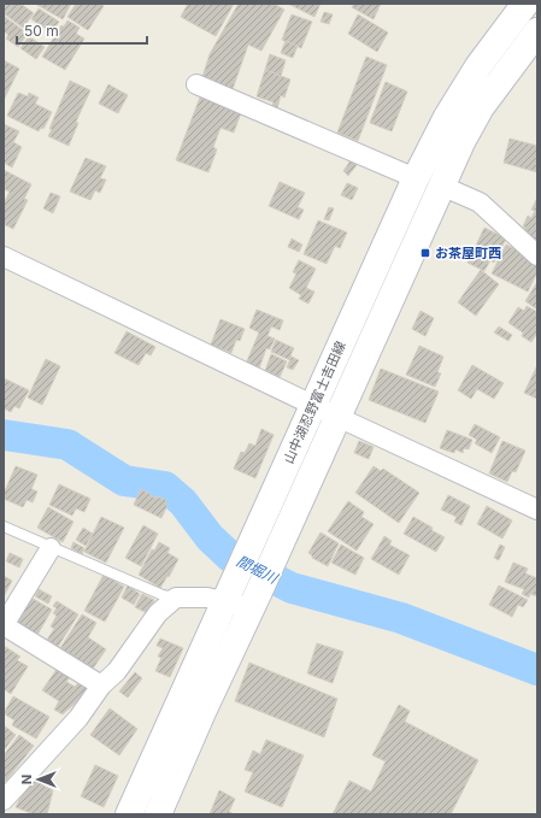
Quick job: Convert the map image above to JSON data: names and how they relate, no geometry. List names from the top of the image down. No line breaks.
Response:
{"streets":{"main road":["山中湖忍野富士吉田線"]},"water":["間堀川"],"places":{"transit":["お茶屋町西"]},"scale_bar":"50 m","north":"left"}
